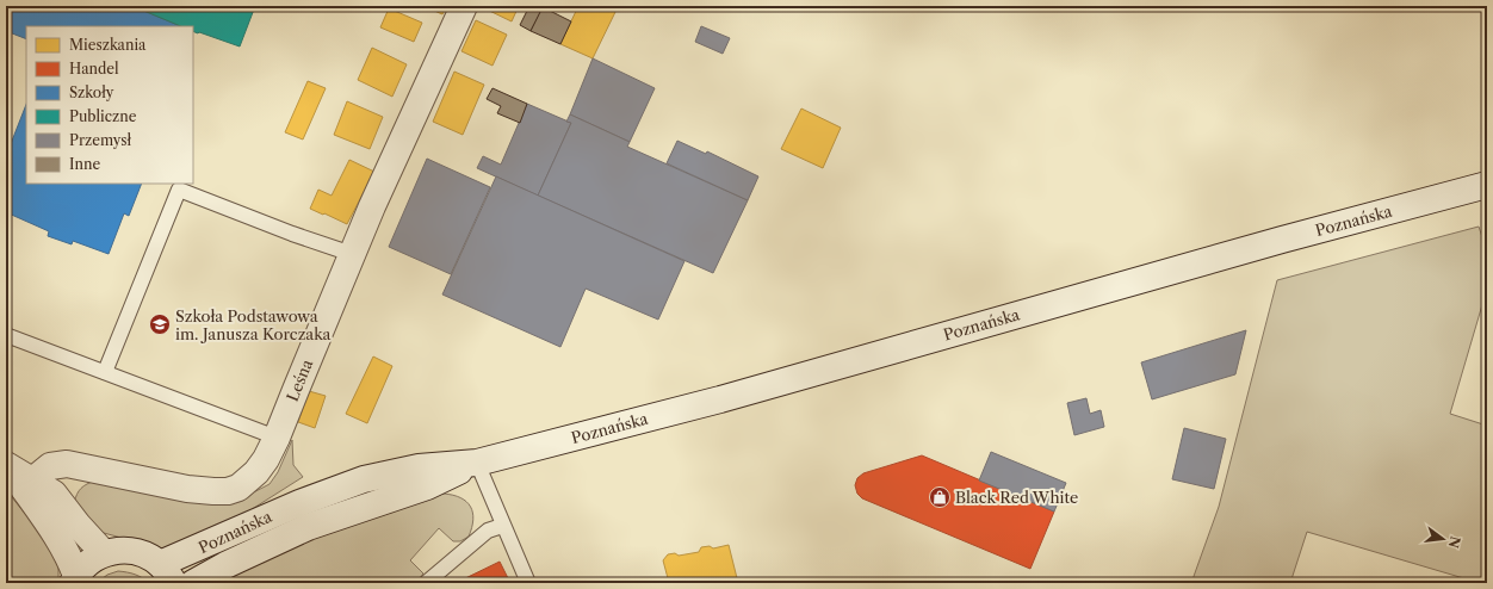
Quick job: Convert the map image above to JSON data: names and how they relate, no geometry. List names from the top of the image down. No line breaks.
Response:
{"streets":{"main road":["Poznańska","Leśna"]},"places":{"school or university":["Szkoła Podstawowa im. Janusza Korczaka"],"shop":["Black Red White"]},"legend":["Mieszkania","Handel","Szkoły","Publiczne","Przemysł","Inne"],"north":"right"}
